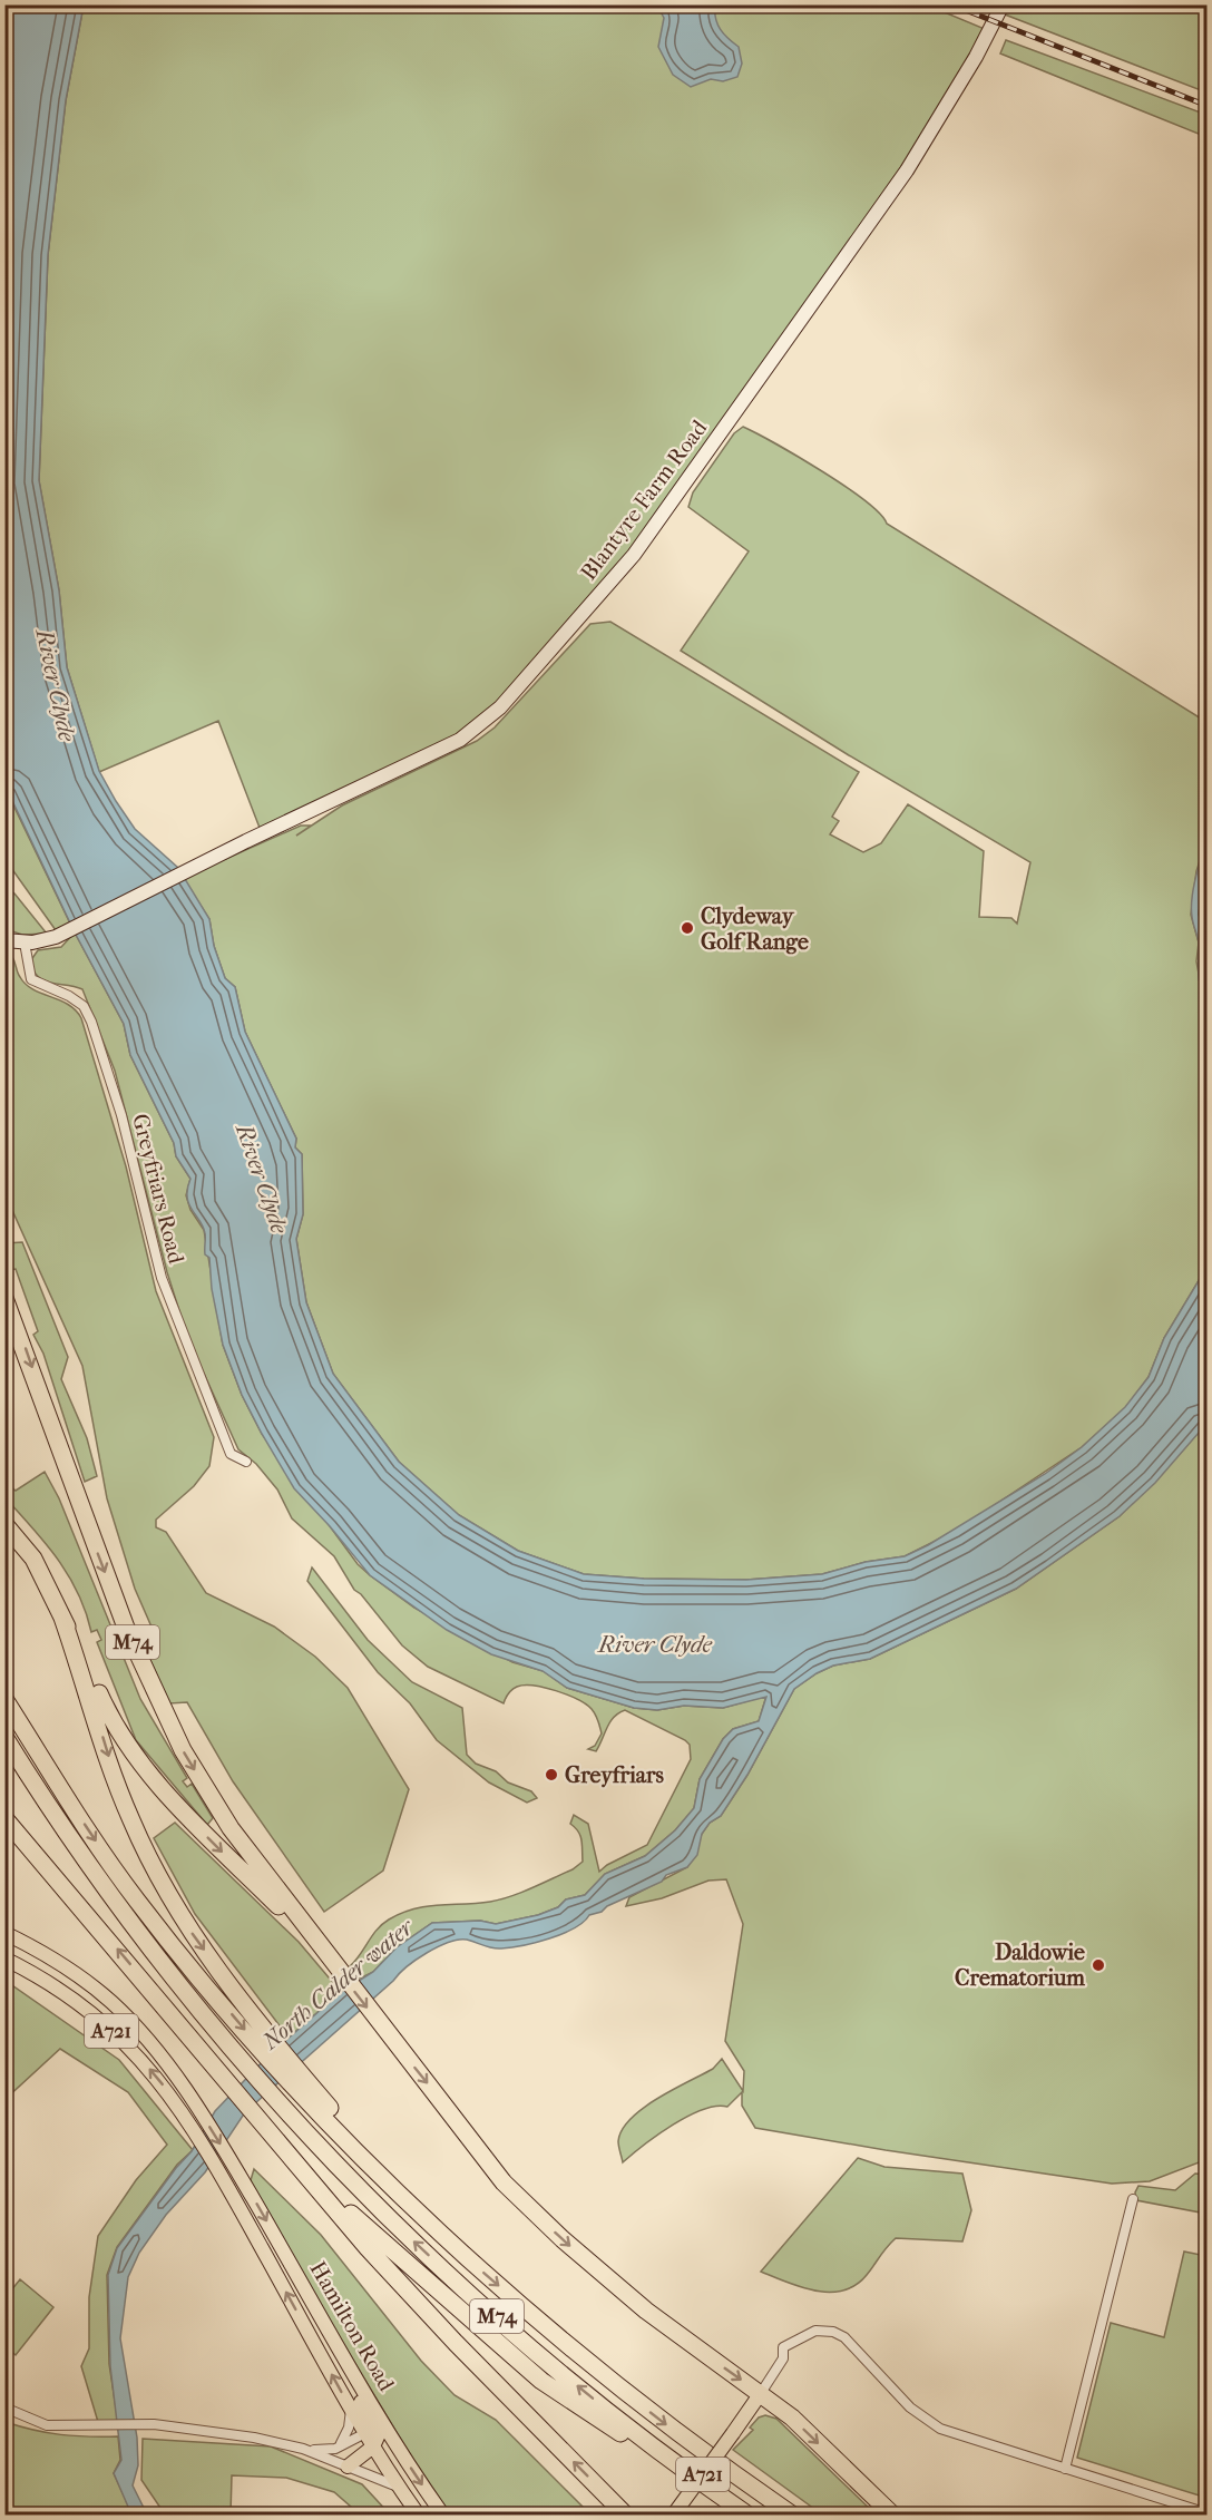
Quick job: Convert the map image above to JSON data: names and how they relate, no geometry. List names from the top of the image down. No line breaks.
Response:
{"streets":{"highway":["M74"],"main road":["Blantyre Farm Road","A721","Hamilton Road"],"street":["Greyfriars Road"]},"crossings":[["Blantyre Farm Road","Greyfriars Road"],["M74","A721"]],"water":["River Clyde","North Calder water"],"places":["Clydeway Golf Range","Greyfriars","Daldowie Crematorium"]}
